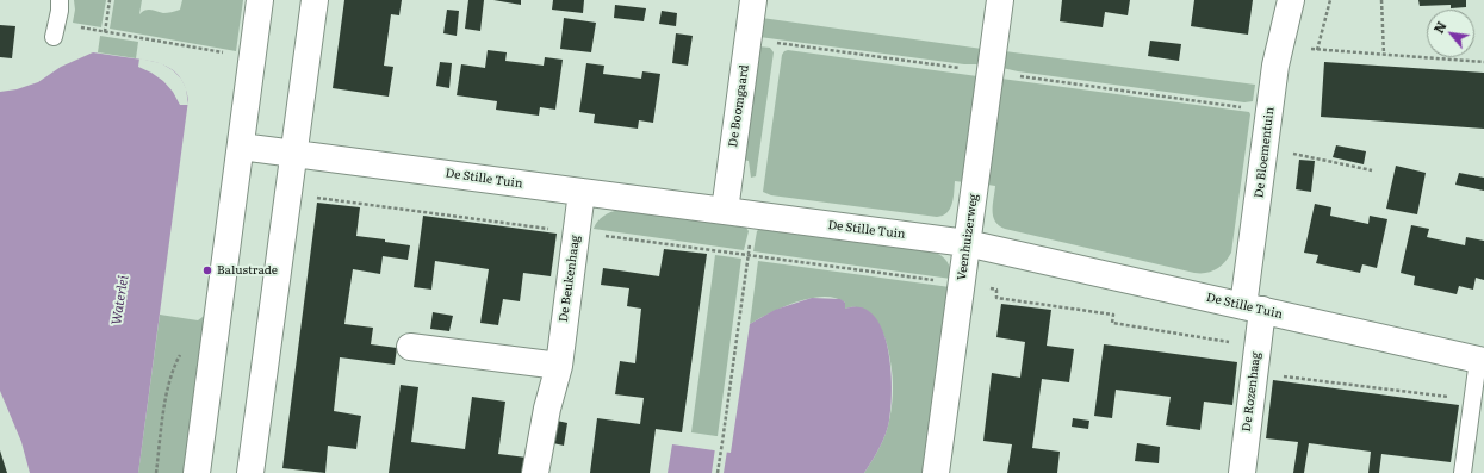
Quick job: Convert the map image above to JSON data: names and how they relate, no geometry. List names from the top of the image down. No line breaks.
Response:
{"streets":{"street":["De Boomgaard","De Bloementuin","De Stille Tuin","Veenhuizerweg","De Beukenhaag","De Rozenhaag"]},"crossings":[["De Boomgaard","De Stille Tuin"],["De Bloementuin","De Stille Tuin"],["De Bloementuin","De Rozenhaag"],["De Stille Tuin","Veenhuizerweg"],["De Stille Tuin","De Beukenhaag"],["De Stille Tuin","De Rozenhaag"]],"water":["Waterlei"],"places":["Balustrade"],"north":"top left"}
